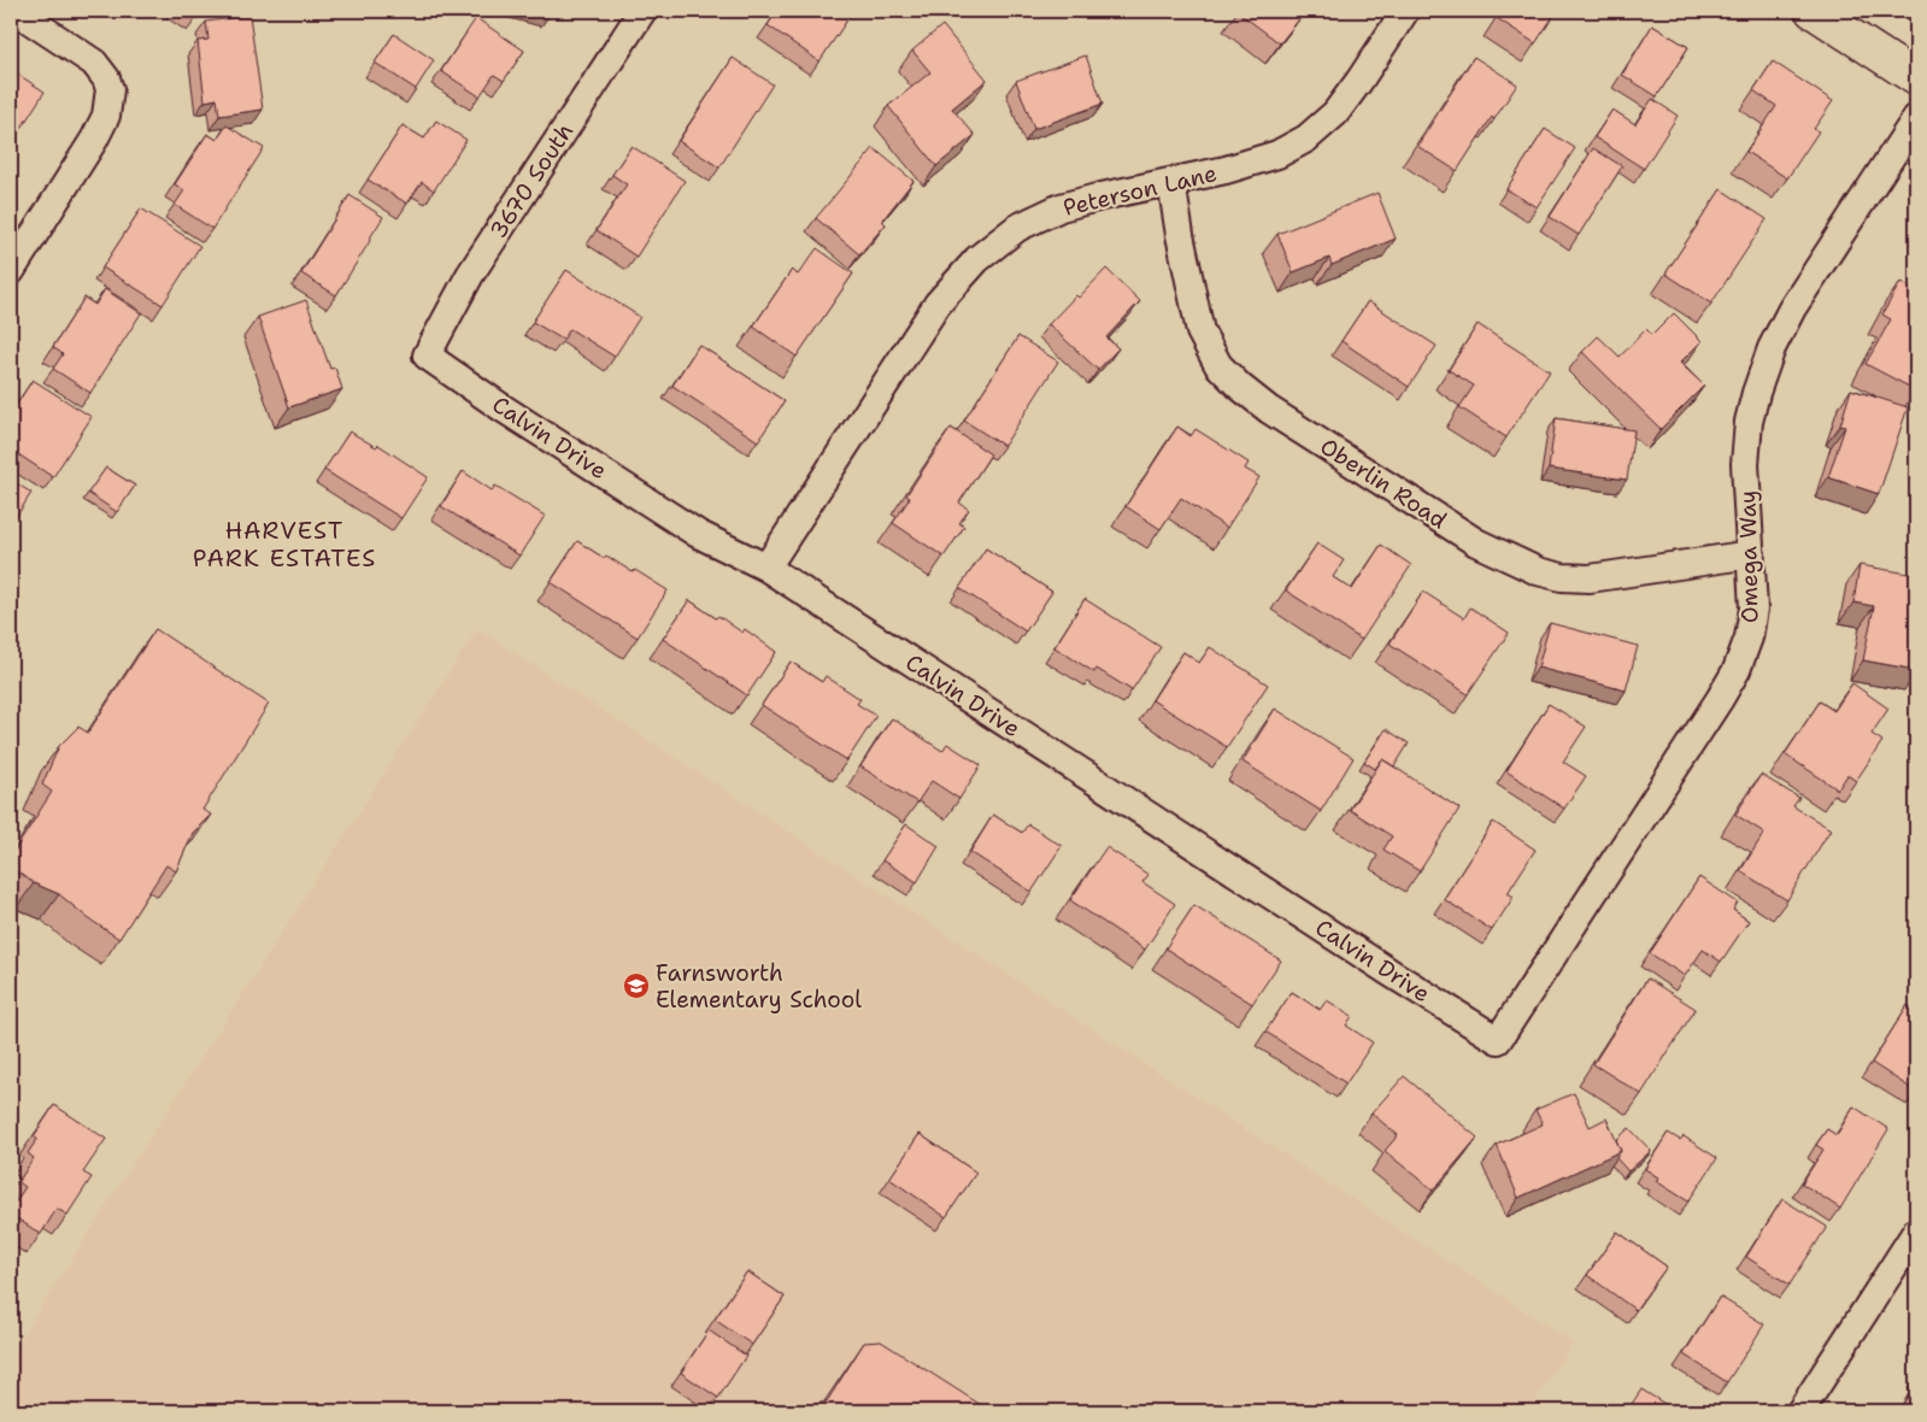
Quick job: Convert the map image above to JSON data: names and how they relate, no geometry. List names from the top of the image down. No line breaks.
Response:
{"streets":{"street":["3670 South","Peterson Lane","Calvin Drive","Oberlin Road","Omega Way"]},"crossings":[["3670 South","Calvin Drive"],["Peterson Lane","Calvin Drive"],["Peterson Lane","Oberlin Road"],["Calvin Drive","Omega Way"],["Oberlin Road","Omega Way"]],"districts":["HARVEST PARK ESTATES"],"places":{"school or university":["Farnsworth Elementary School"]}}
